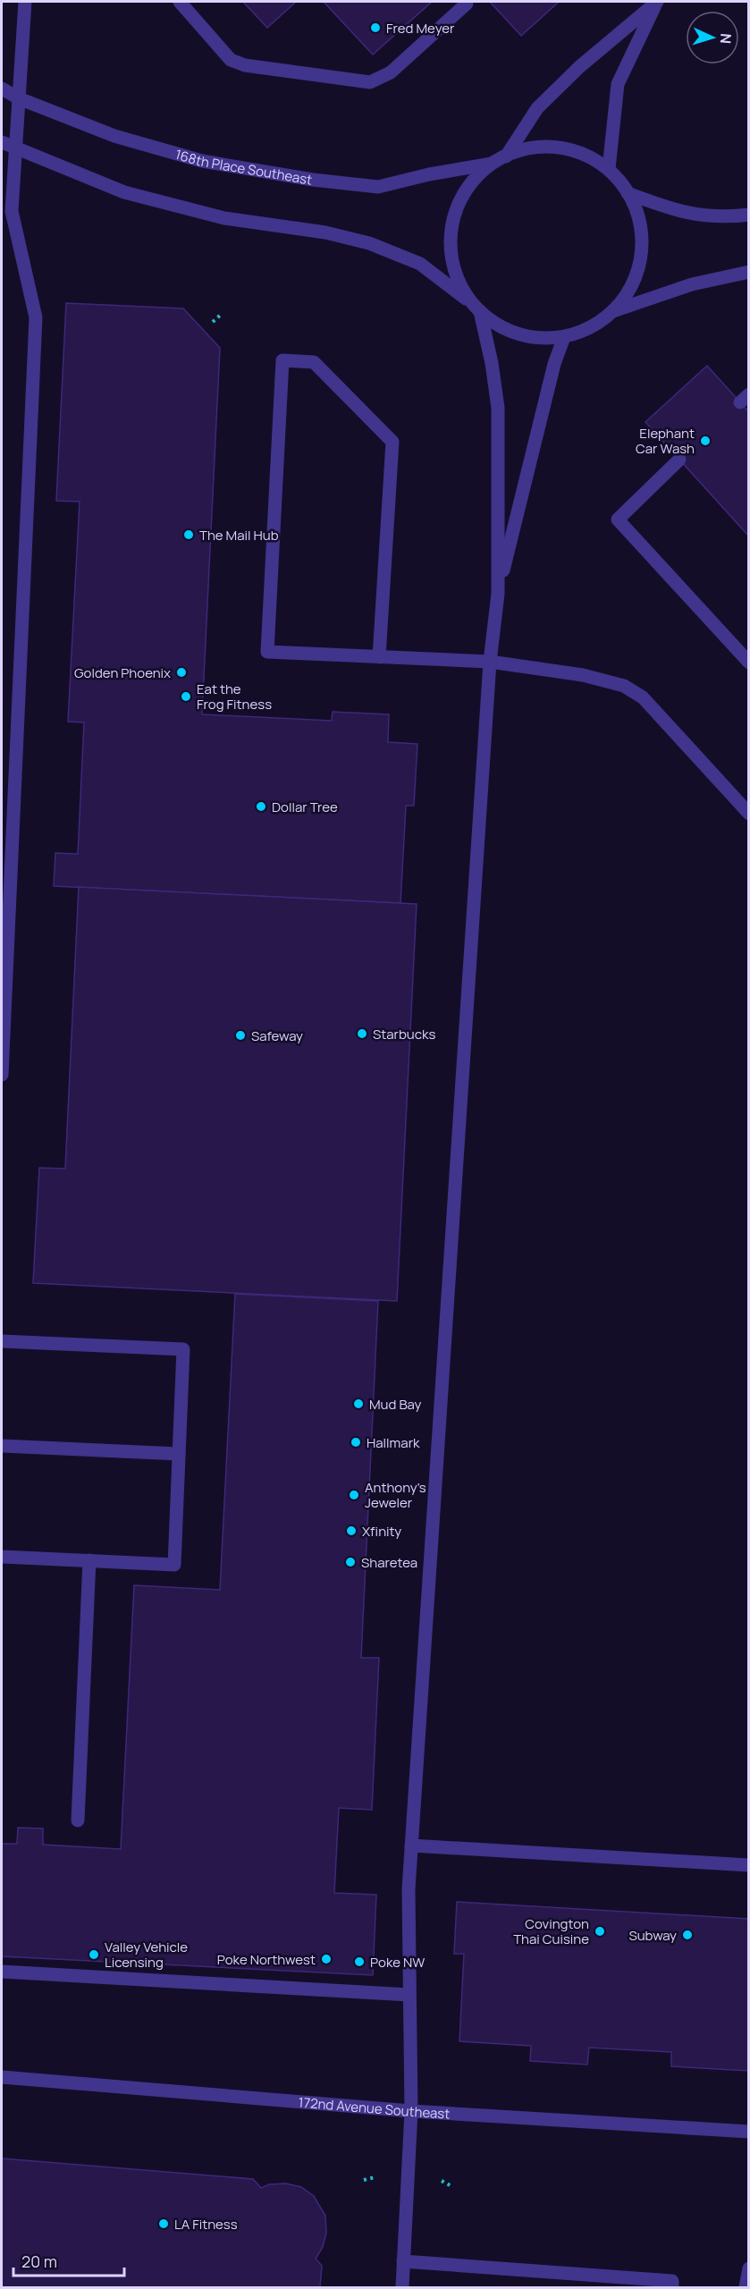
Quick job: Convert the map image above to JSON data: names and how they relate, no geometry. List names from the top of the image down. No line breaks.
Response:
{"streets":{"street":["168th Place Southeast","172nd Avenue Southeast"]},"places":["Fred Meyer","Elephant Car Wash","The Mail Hub","Golden Phoenix","Eat the Frog Fitness","Dollar Tree","Starbucks","Safeway","Mud Bay","Hallmark","Anthony's Jeweler","Xfinity","Sharetea","Covington Thai Cuisine","Subway","Valley Vehicle Licensing","Poke Northwest","Poke NW","LA Fitness"],"scale_bar":"20 m","north":"right"}
